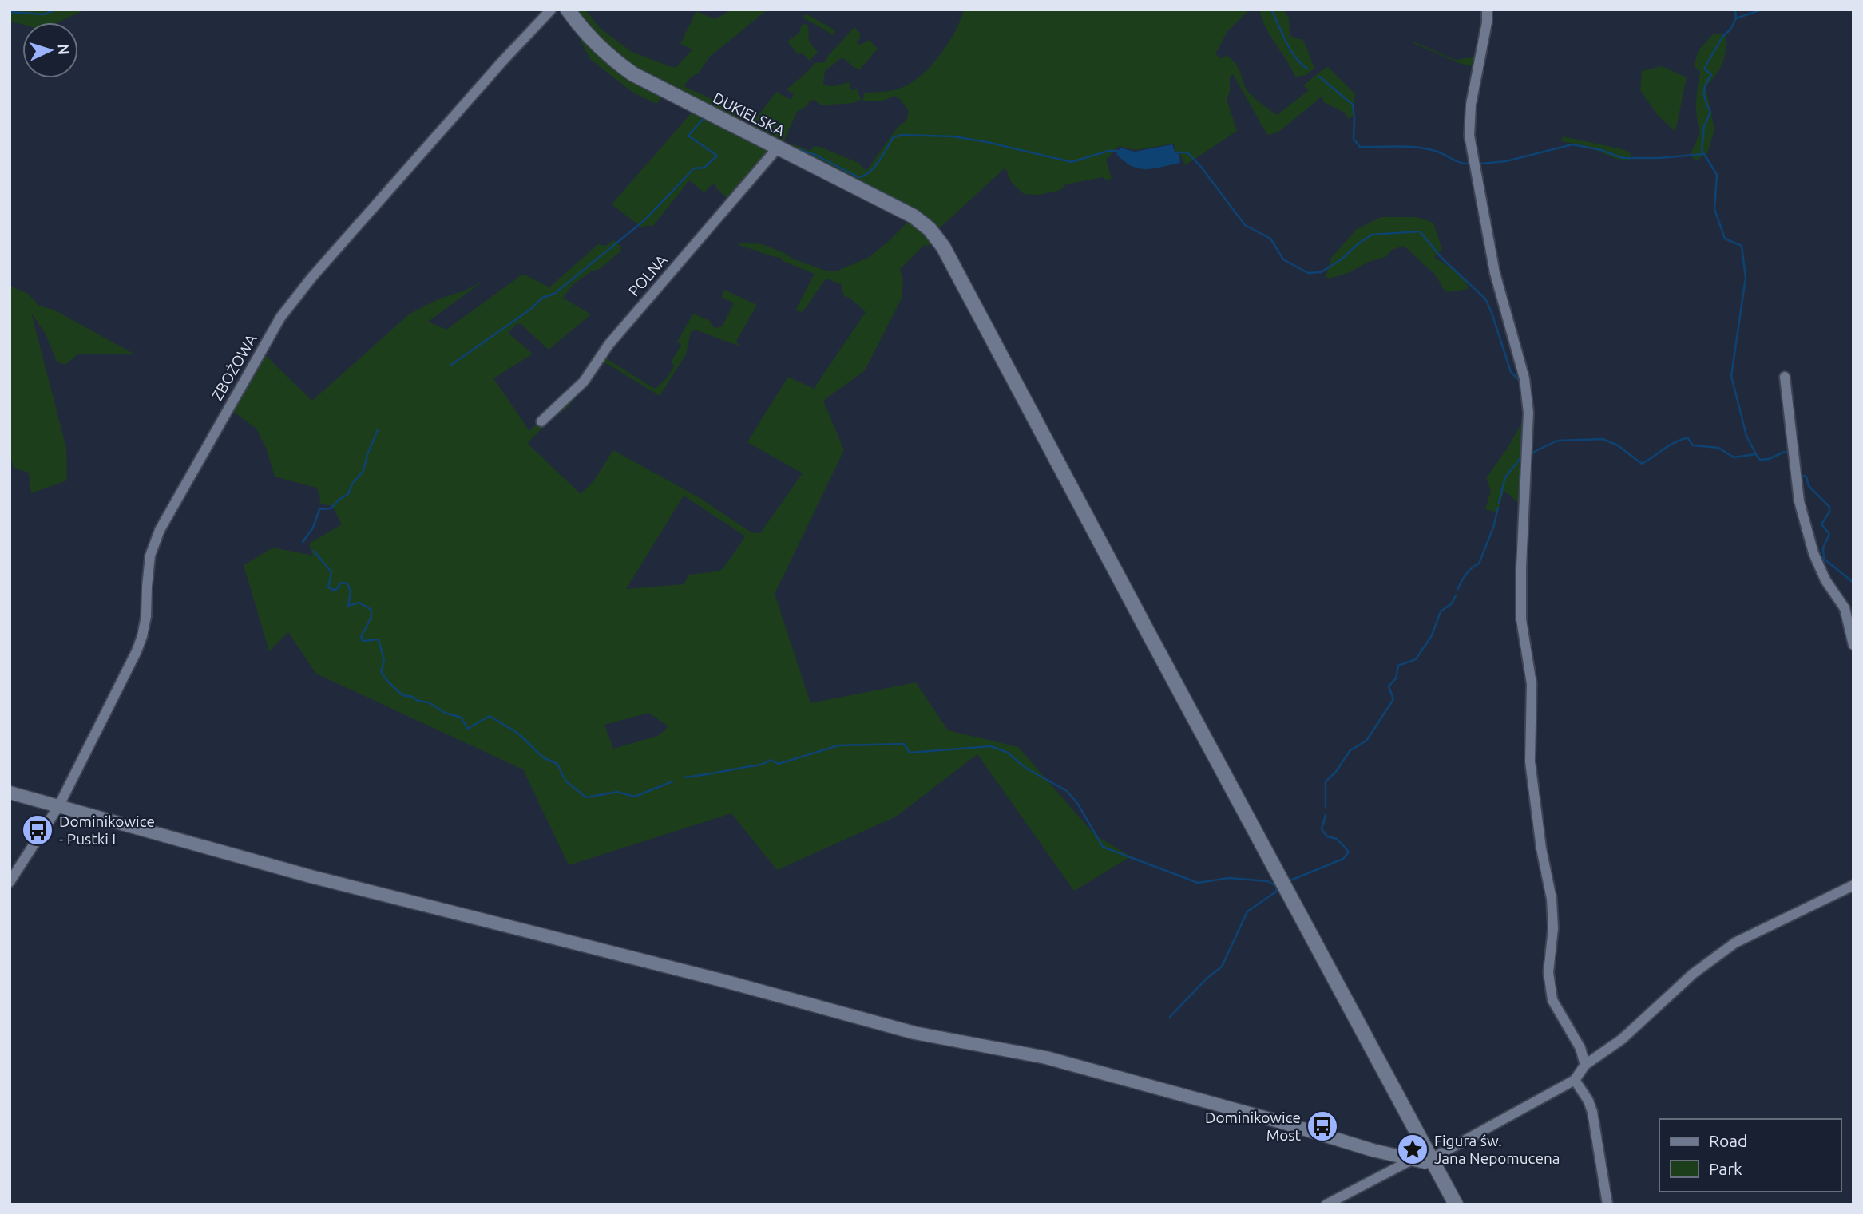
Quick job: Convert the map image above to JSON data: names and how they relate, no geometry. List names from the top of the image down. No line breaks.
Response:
{"streets":{"main road":["DUKIELSKA"],"street":["POLNA","ZBOŻOWA"]},"crossings":[["DUKIELSKA","POLNA"]],"places":{"bus stop":["Dominikowice - Pustki I","Dominikowice Most"],"place":["Figura św. Jana Nepomucena"]},"legend":["Road","Park"],"north":"right"}
